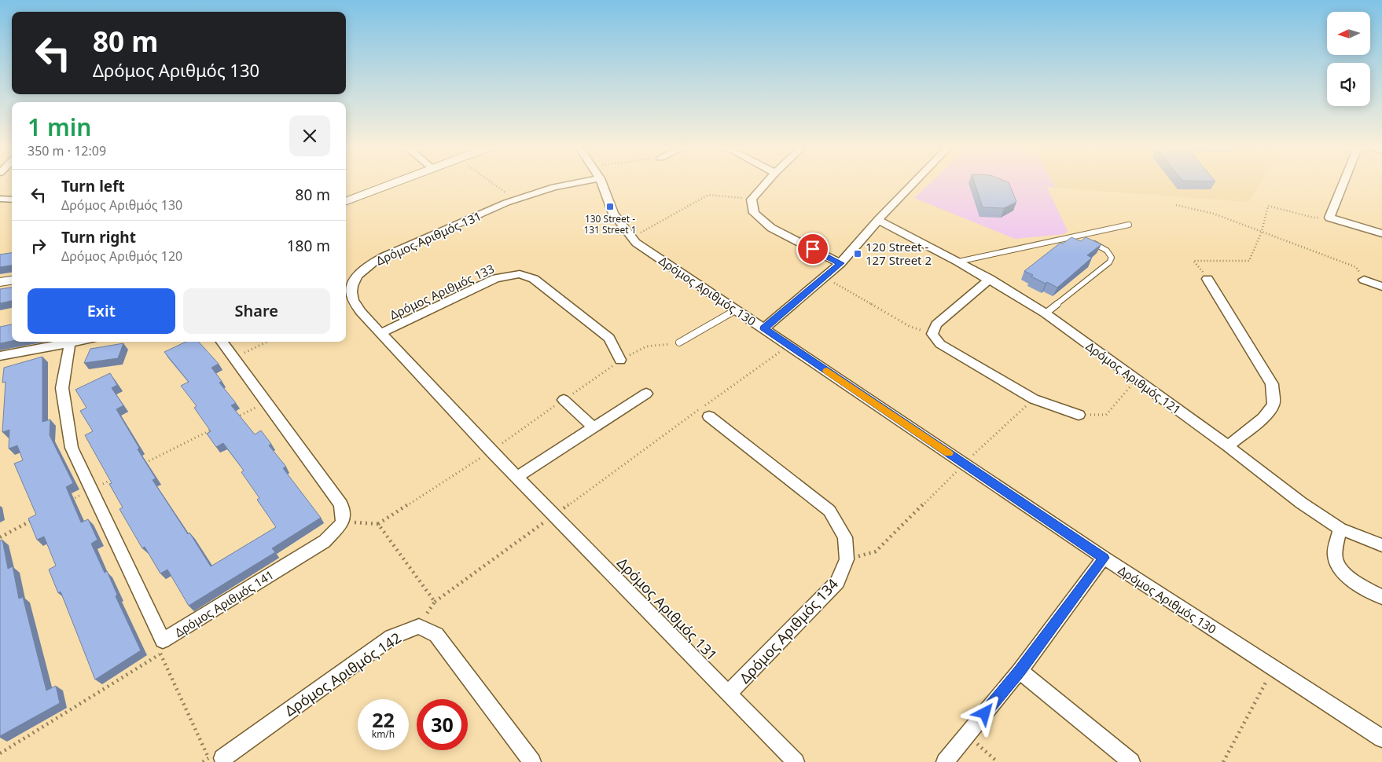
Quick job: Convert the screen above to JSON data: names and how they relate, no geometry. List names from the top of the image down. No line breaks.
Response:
{"streets":{"street":["Δρόμος Αριθμός 131","Δρόμος Αριθμός 130","Δρόμος Αριθμός 133","Δρόμος Αριθμός 121","Δρόμος Αριθμός 141","Δρόμος Αριθμός 134","Δρόμος Αριθμός 142"]},"crossings":[["Δρόμος Αριθμός 131","Δρόμος Αριθμός 133"],["Δρόμος Αριθμός 131","Δρόμος Αριθμός 134"]],"places":{"transit":["130 Street - 131 Street 1","120 Street - 127 Street 2"]},"north":"left","page":{"turn":["80 m","Δρόμος Αριθμός 130"],"heading":["1 min","350 m · 12:09"],"list":[{"name":"Turn left","note":"Δρόμος Αριθμός 130","value":"80 m"},{"name":"Turn right","note":"Δρόμος Αριθμός 120","value":"180 m"}],"buttons":["Exit","Share"],"speed":"22 km/h","limit":"30"}}
